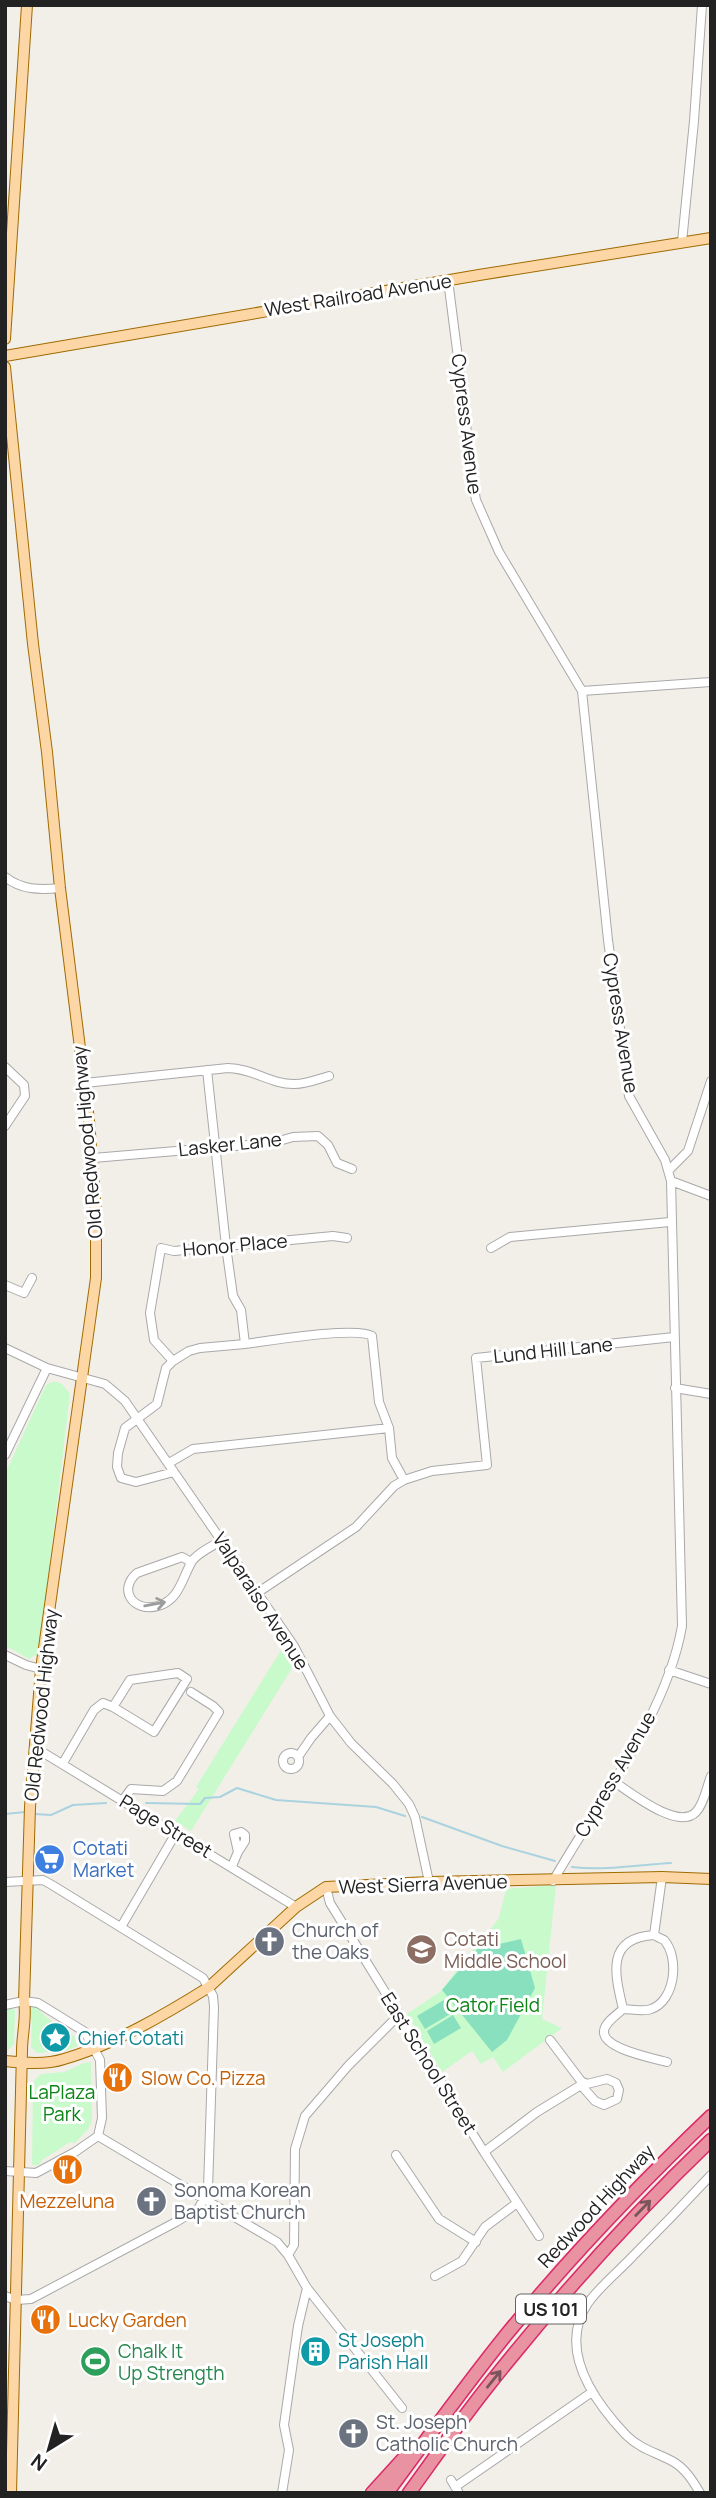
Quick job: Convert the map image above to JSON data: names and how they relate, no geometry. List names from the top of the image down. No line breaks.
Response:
{"streets":{"highway":["Redwood Highway","US 101"],"main road":["West Railroad Avenue","Old Redwood Highway","West Sierra Avenue"],"street":["Cypress Avenue","Lasker Lane","Honor Place","Lund Hill Lane","Valparaiso Avenue","Page Street","East School Street"]},"crossings":[["West Railroad Avenue","Cypress Avenue"],["Cypress Avenue","Lund Hill Lane"],["Cypress Avenue","West Sierra Avenue"],["Old Redwood Highway","Lasker Lane"],["Old Redwood Highway","Valparaiso Avenue"],["Old Redwood Highway","Page Street"],["Old Redwood Highway","West Sierra Avenue"],["Lund Hill Lane","Valparaiso Avenue"],["Valparaiso Avenue","West Sierra Avenue"],["Page Street","West Sierra Avenue"],["West Sierra Avenue","East School Street"]],"parks":["Cator Field","LaPlaza Park"],"places":{"supermarket":["Cotati Market"],"church":["Church of the Oaks","Sonoma Korean Baptist Church","St. Joseph Catholic Church"],"school or university":["Cotati Middle School"],"place":["Chief Cotati"],"restaurant":["Slow Co. Pizza","Mezzeluna","Lucky Garden"],"building":["St Joseph Parish Hall"],"sports":["Chalk It Up Strength"]},"north":"bottom left"}
